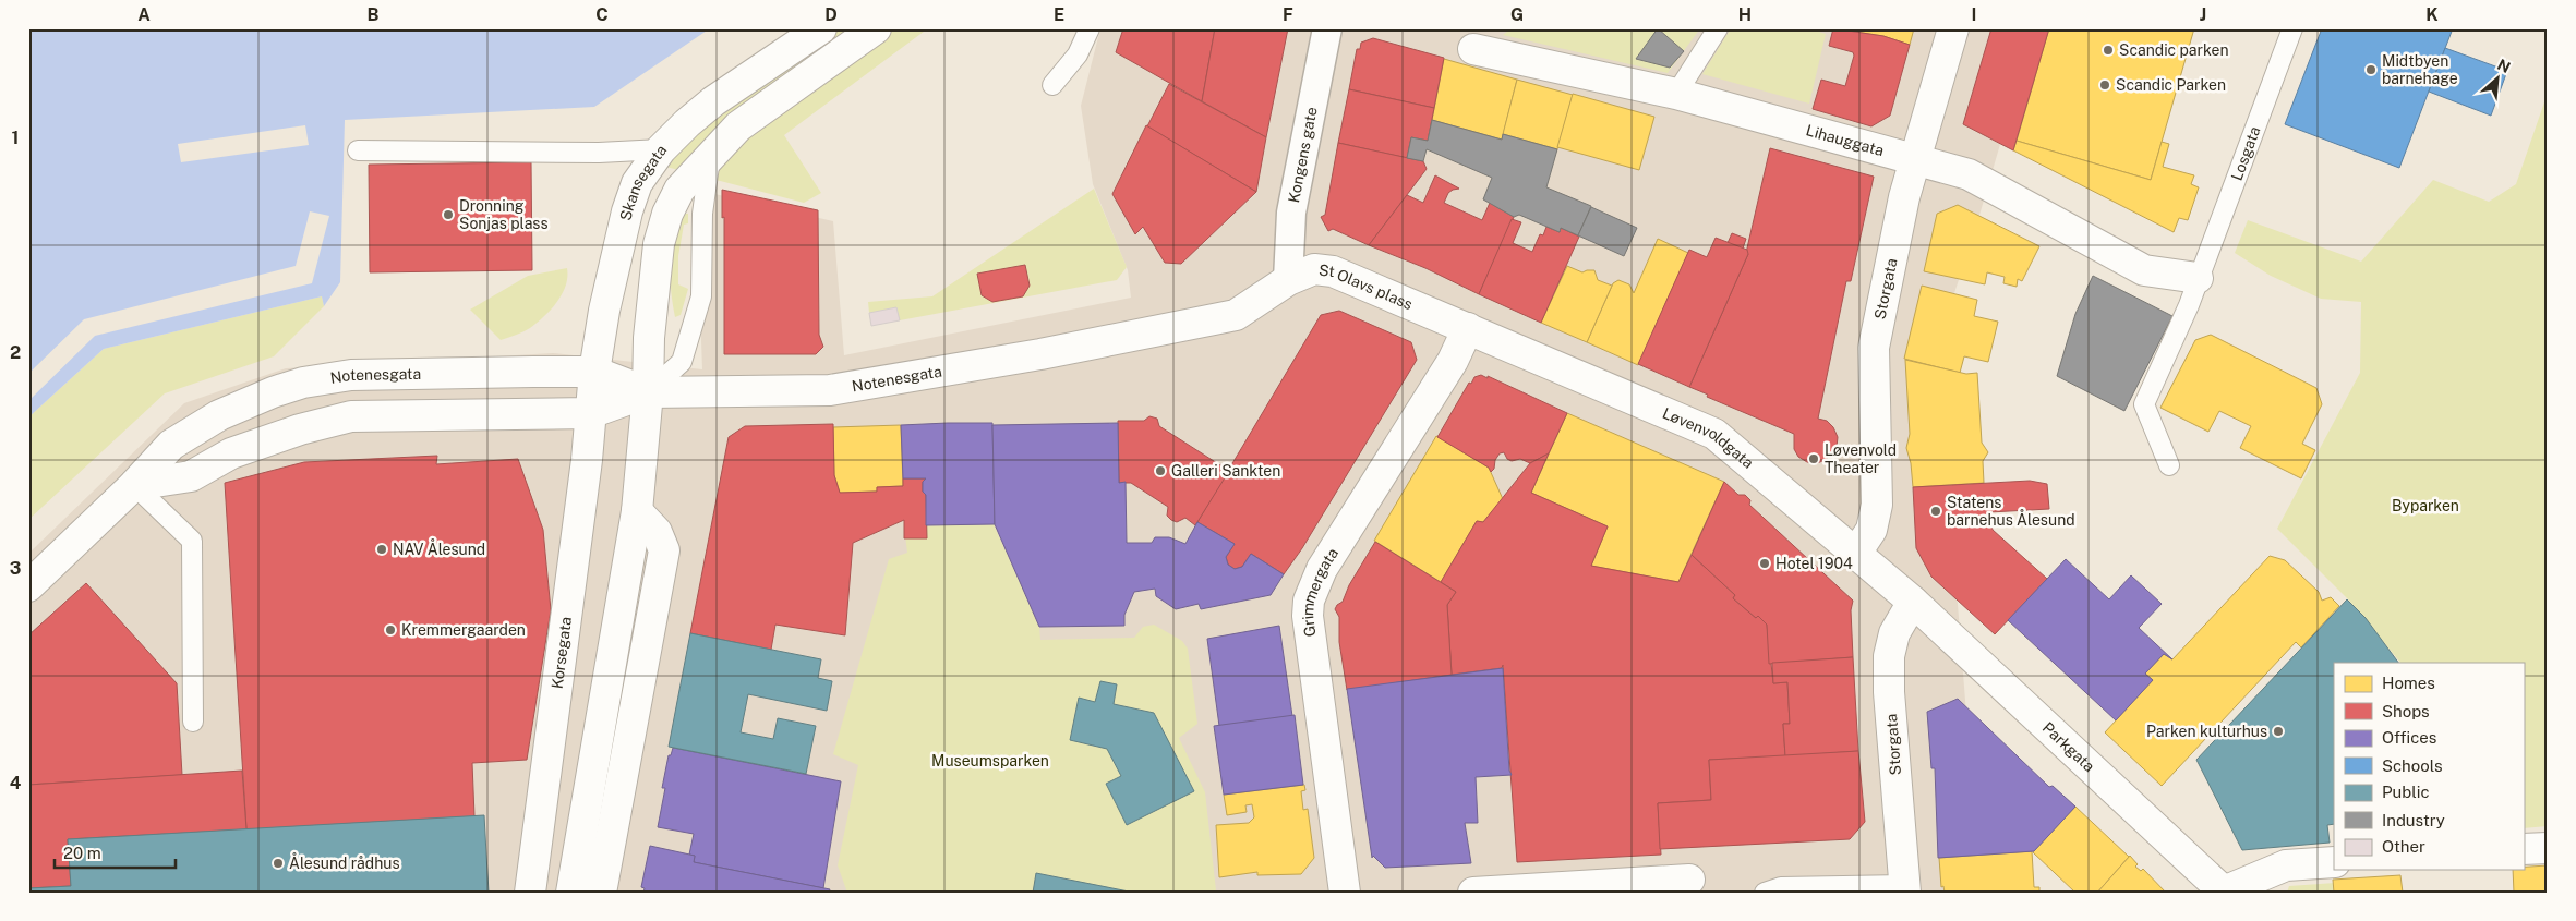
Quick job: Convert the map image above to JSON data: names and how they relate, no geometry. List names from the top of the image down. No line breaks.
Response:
{"streets":{"street":["Lihauggata","Kongens gate","Skansegata","St Olavs plass","Storgata","Notenesgata","Løvenvoldgata","Grimmergata","Korsegata","Parkgata"],"lane":["Losgata"]},"crossings":[["Lihauggata","Losgata"],["Lihauggata","Storgata"],["Kongens gate","St Olavs plass"],["Skansegata","Notenesgata"],["Skansegata","Korsegata"],["St Olavs plass","Notenesgata"],["St Olavs plass","Løvenvoldgata"],["St Olavs plass","Grimmergata"],["Storgata","Løvenvoldgata"],["Storgata","Parkgata"],["Notenesgata","Korsegata"],["Løvenvoldgata","Grimmergata"],["Løvenvoldgata","Parkgata"]],"parks":["Byparken","Museumsparken"],"places":["Scandic parken","Midtbyen barnehage","Scandic Parken","Dronning Sonjas plass","Løvenvold Theater","Galleri Sankten","Statens barnehus Ålesund","NAV Ålesund","Hotel 1904","Kremmergaarden","Parken kulturhus","Ålesund rådhus"],"legend":["Homes","Shops","Offices","Schools","Public","Industry","Other"],"scale_bar":"20 m","north":"top right","grid":{"columns":["A","B","C","D","E","F","G","H","I","J","K"],"rows":["1","2","3","4"]}}
